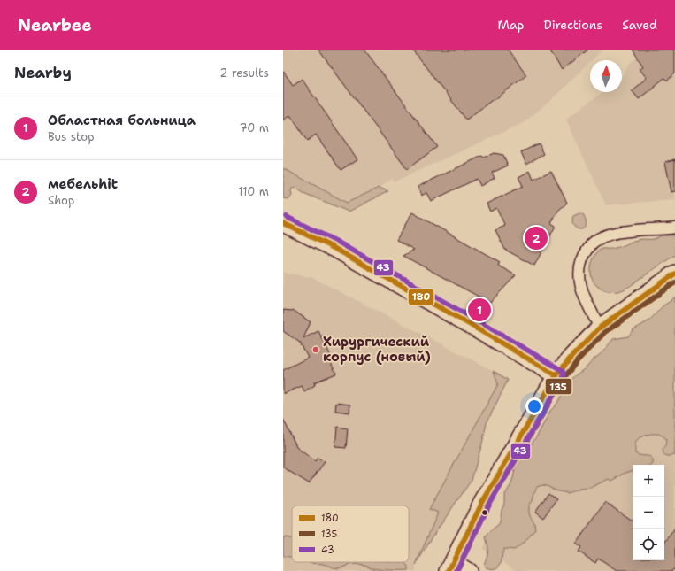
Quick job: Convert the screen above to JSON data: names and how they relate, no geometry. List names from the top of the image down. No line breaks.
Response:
{"places":["Хирургический корпус (новый)"],"lines":["transit line 43","transit line 180","transit line 135"],"legend":["180","135","43"],"north":"top","page":{"header":"Nearbee","nav":["Map","Directions","Saved"],"heading":["Nearby","2 results"],"list":[{"mark":"1","name":"Областная больница","note":"Bus stop","value":"70 m"},{"mark":"2","name":"мебельhit","note":"Shop","value":"110 m"}],"pins":["2","1"],"map_buttons":["+","−"]}}
